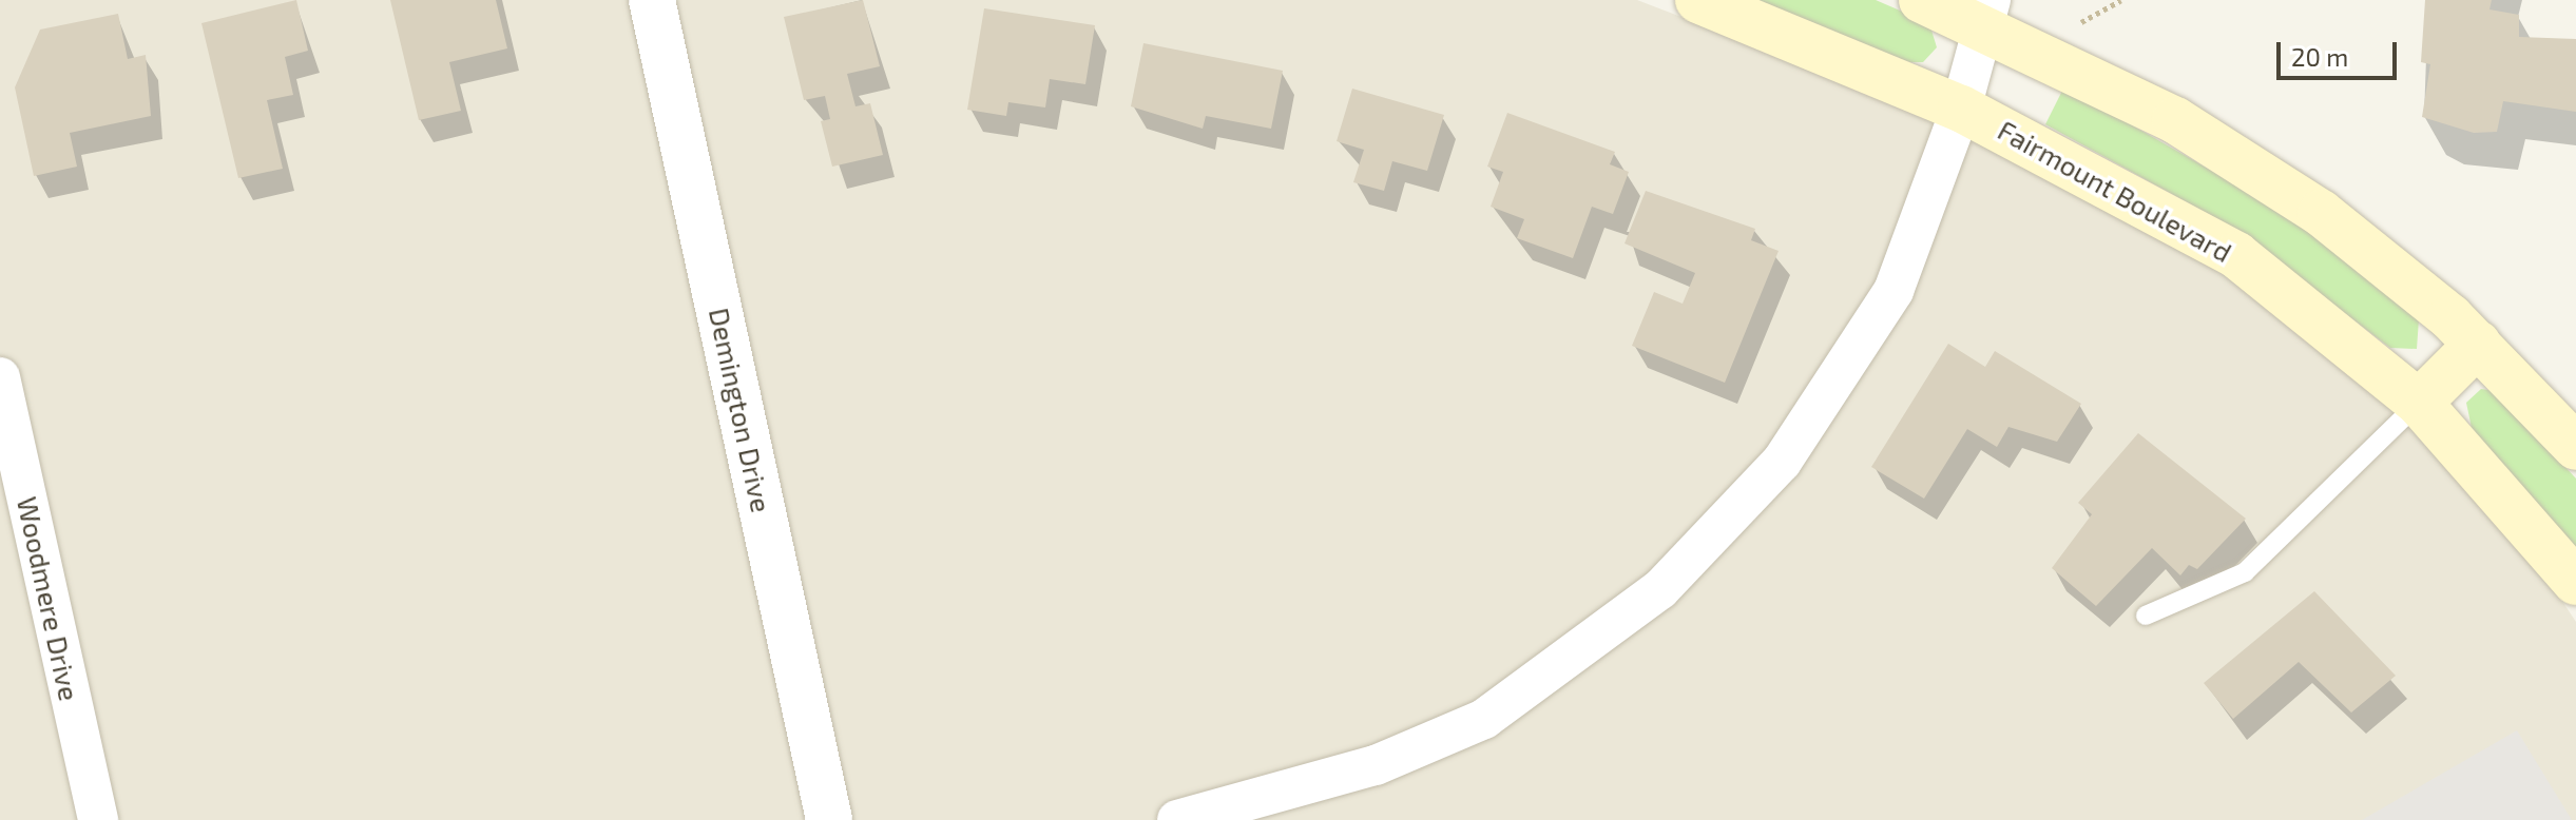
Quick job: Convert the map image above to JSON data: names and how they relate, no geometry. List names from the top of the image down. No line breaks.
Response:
{"streets":{"main road":["Fairmount Boulevard"],"street":["Demington Drive","Woodmere Drive"]},"scale_bar":"20 m"}
